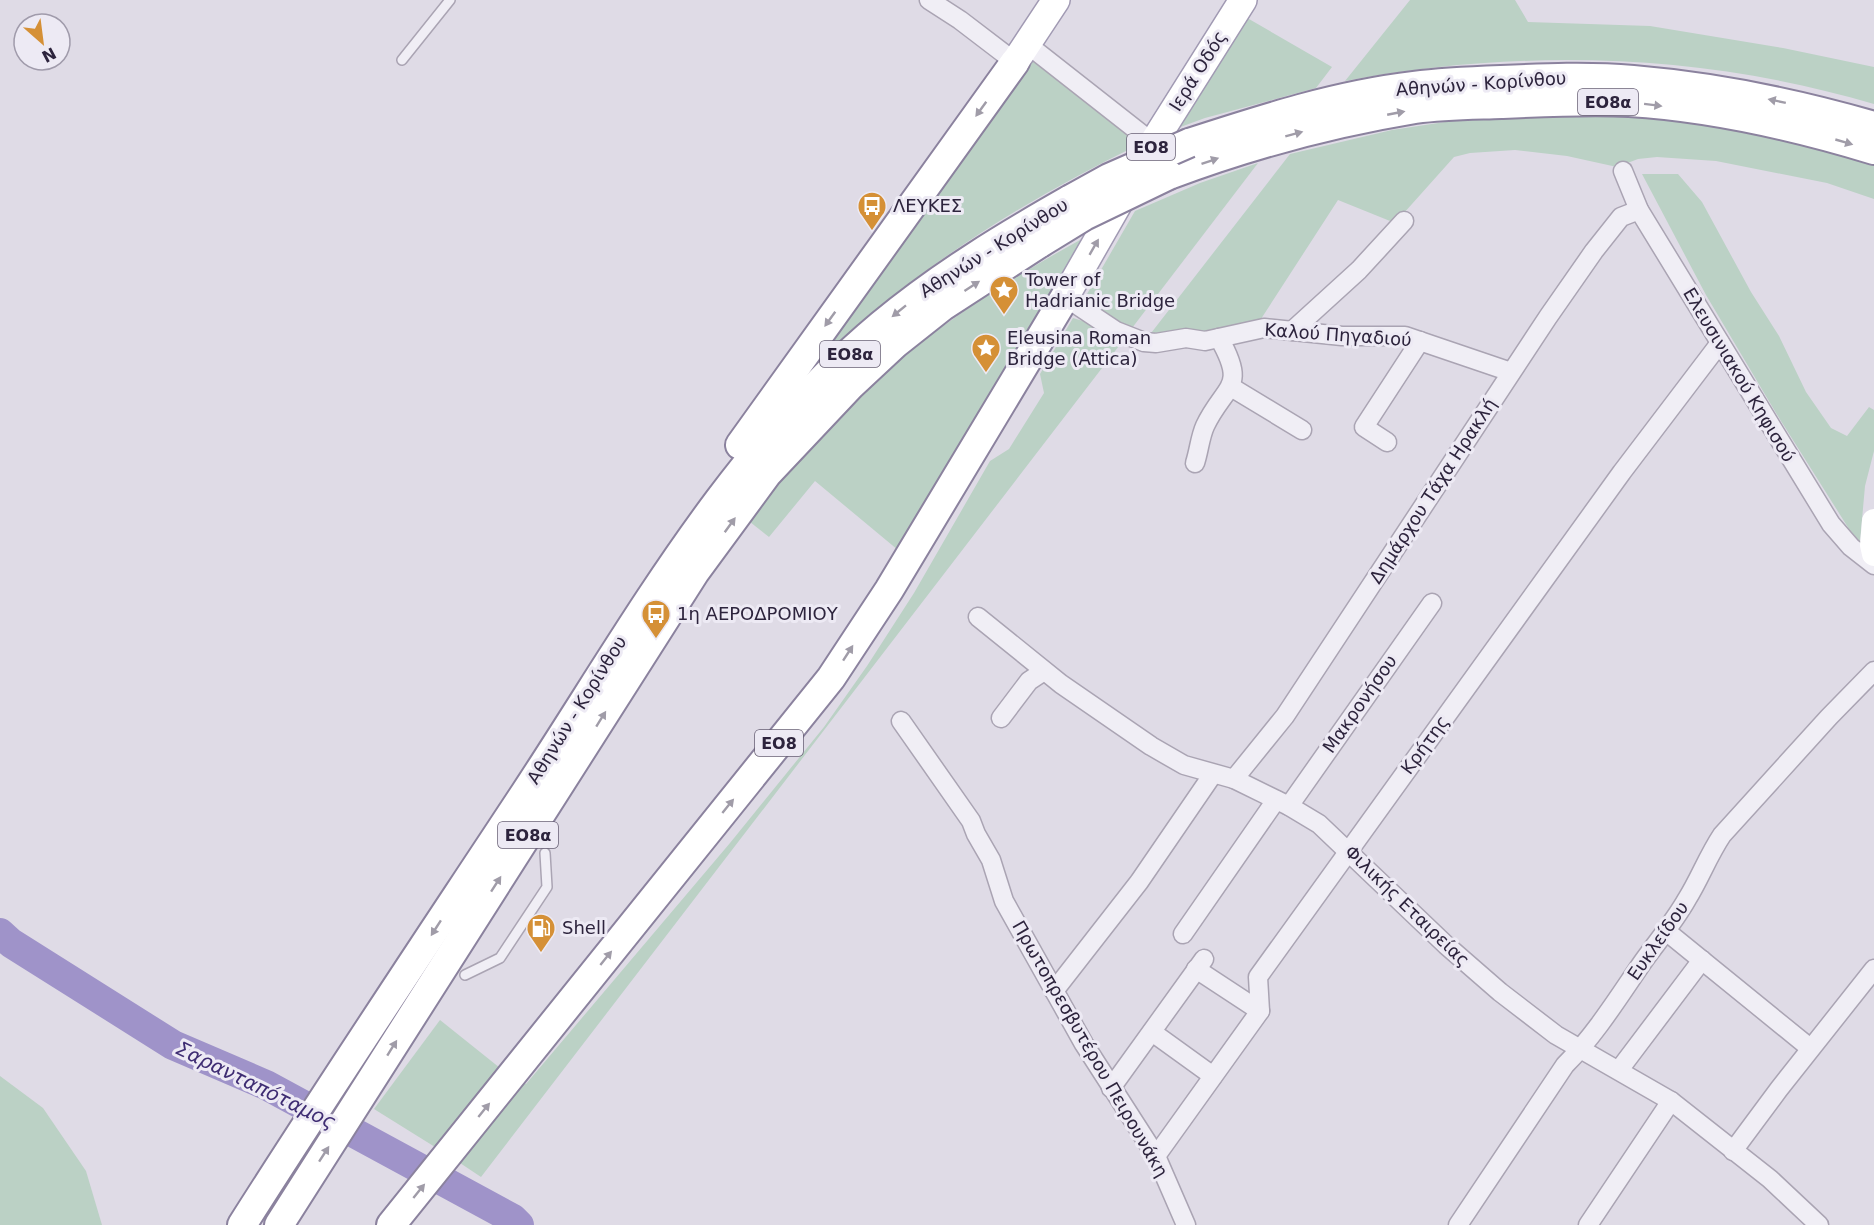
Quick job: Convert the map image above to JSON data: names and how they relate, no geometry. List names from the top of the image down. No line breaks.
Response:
{"streets":{"highway":["Αθηνών - Κορίνθου","ΕΟ8α","ΕΟ8"],"main road":["Ιερά Οδός"],"street":["Καλού Πηγαδιού","Ελευσινιακού Κηφισού","Δημάρχου Τάχα Ηρακλή","Μακρονήσου","Κρήτης","Φιλικής Εταιρείας","Ευκλείδου","Πρωτοπρεσβυτέρου Πειρουνάκη"]},"crossings":[["Ιερά Οδός","ΕΟ8"],["Ιερά Οδός","Καλού Πηγαδιού"],["ΕΟ8","Καλού Πηγαδιού"],["Καλού Πηγαδιού","Δημάρχου Τάχα Ηρακλή"],["Ελευσινιακού Κηφισού","Δημάρχου Τάχα Ηρακλή"],["Ελευσινιακού Κηφισού","Κρήτης"],["Δημάρχου Τάχα Ηρακλή","Φιλικής Εταιρείας"],["Μακρονήσου","Φιλικής Εταιρείας"],["Κρήτης","Φιλικής Εταιρείας"],["Φιλικής Εταιρείας","Ευκλείδου"]],"one_way":["Ιερά Οδός"],"water":["Σαρανταπόταμος"],"places":{"bus stop":["ΛΕΥΚΕΣ","1η ΑΕΡΟΔΡΟΜΙΟΥ"],"place":["Tower of Hadrianic Bridge","Eleusina Roman Bridge (Attica)"],"fuel station":["Shell"]},"north":"bottom right"}
